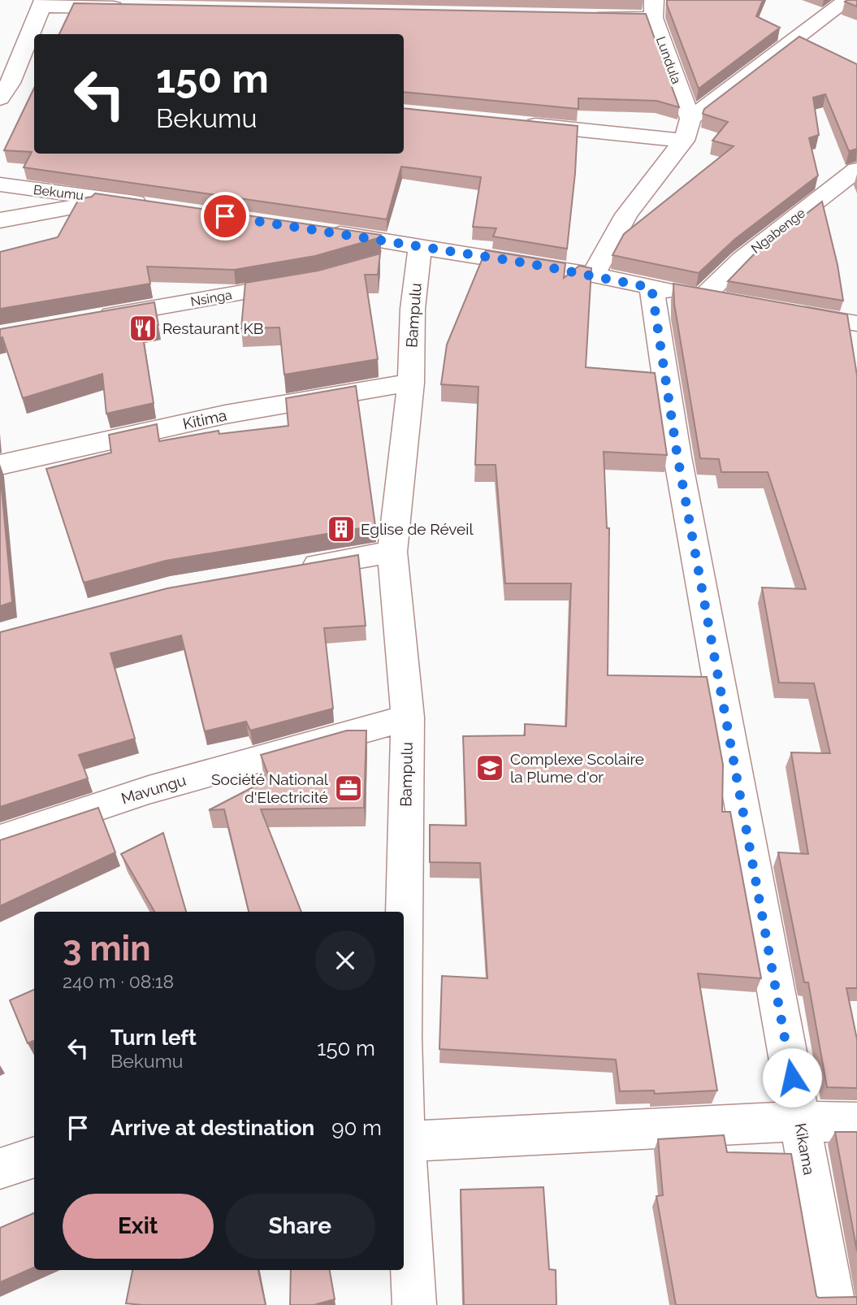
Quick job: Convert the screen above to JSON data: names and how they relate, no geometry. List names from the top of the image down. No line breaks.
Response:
{"streets":{"street":["Lundula","Bekumu","Ngabenge","Nsinga","Bampulu","Kitima","Mavungu","Kikama"]},"crossings":[["Ngabenge","Kikama"],["Bampulu","Kitima"],["Bampulu","Mavungu"]],"places":{"restaurant":["Restaurant KB"],"building":["Eglise de Réveil"],"school or university":["Complexe Scolaire la Plume d'or"],"office":["Société National d'Electricité"]},"page":{"turn":["150 m","Bekumu"],"heading":["3 min","240 m · 08:18"],"list":[{"name":"Turn left","note":"Bekumu","value":"150 m"},{"name":"Arrive at destination","value":"90 m"}],"buttons":["Exit","Share"]}}
